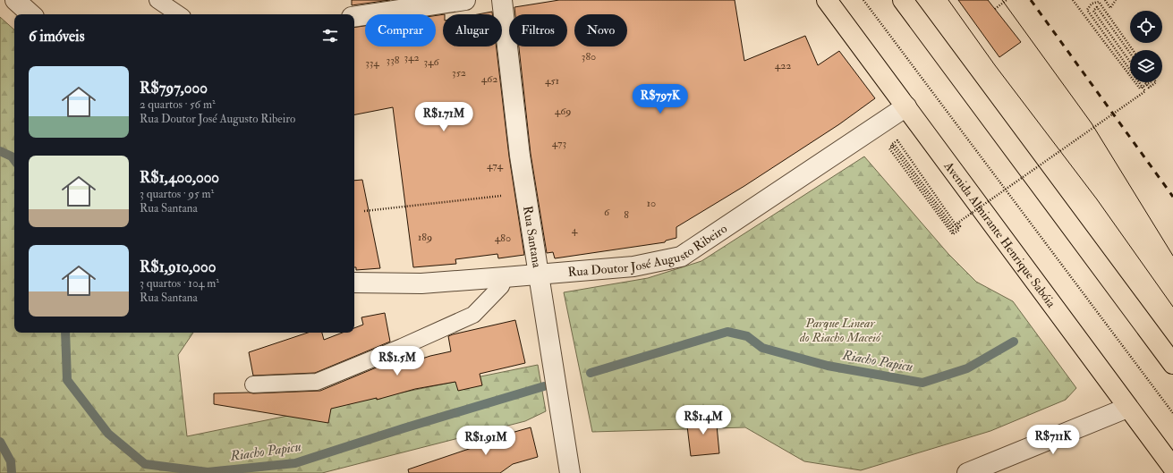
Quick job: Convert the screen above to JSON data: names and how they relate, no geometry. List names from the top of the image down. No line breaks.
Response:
{"streets":{"highway":["Avenida Almirante Henrique Sabóia"],"street":["Rua Santana","Rua Doutor José Augusto Ribeiro"]},"crossings":[["Avenida Almirante Henrique Sabóia","Rua Doutor José Augusto Ribeiro"],["Rua Santana","Rua Doutor José Augusto Ribeiro"]],"water":["Riacho Papicu"],"parks":["Parque Linear do Riacho Maceió"],"house_numbers":["380","342","338","346","334","422","352","462","451","469","473","474","10","6","8","4","189","480"],"page":{"chip":["Comprar","Alugar","Filtros","Novo"],"heading":"6 imóveis","list":[{"name":"R$797,000","note":"2 quartos · 56 m² · Rua Doutor José Augusto Ribeiro"},{"name":"R$1,400,000","note":"3 quartos · 95 m² · Rua Santana"},{"name":"R$1,910,000","note":"3 quartos · 104 m² · Rua Santana"}],"price":["R$797K","R$1.71M","R$1.5M","R$1.4M","R$711K","R$1.91M"]}}
